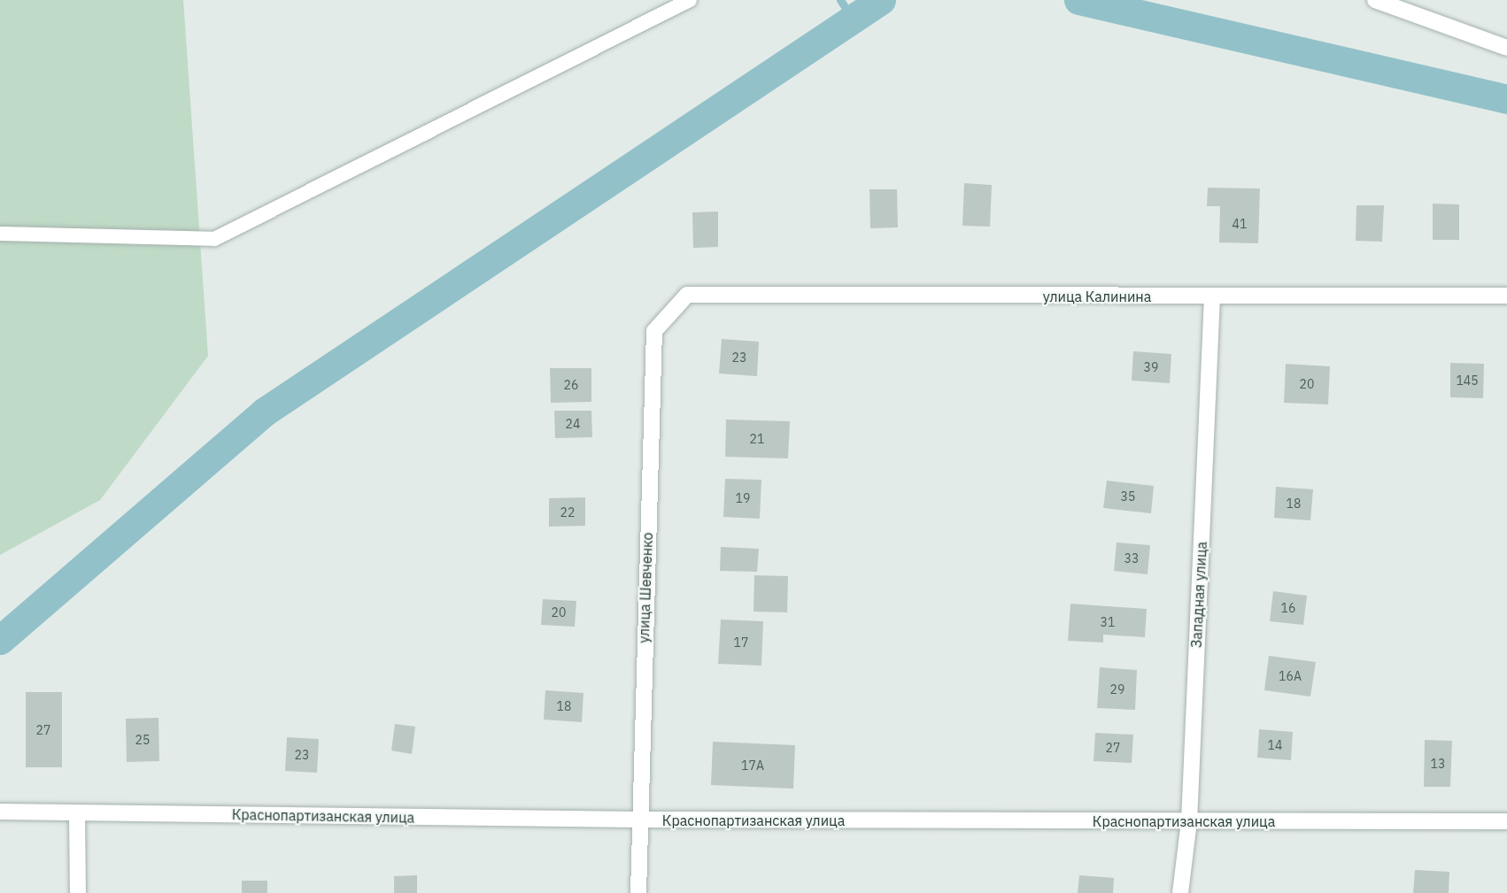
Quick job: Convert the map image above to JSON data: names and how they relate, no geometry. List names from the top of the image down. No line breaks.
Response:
{"streets":{"street":["улица Калинина","улица Шевченко","Западная улица","Краснопартизанская улица"]},"crossings":[["улица Калинина","улица Шевченко"],["улица Калинина","Западная улица"],["улица Шевченко","Краснопартизанская улица"],["Западная улица","Краснопартизанская улица"]],"house_numbers":["41","23","39","145","20","26","24","21","35","19","18","22","33","16","20","31","17","16А","29","18","27","25","14","27","23","13","17А"]}
